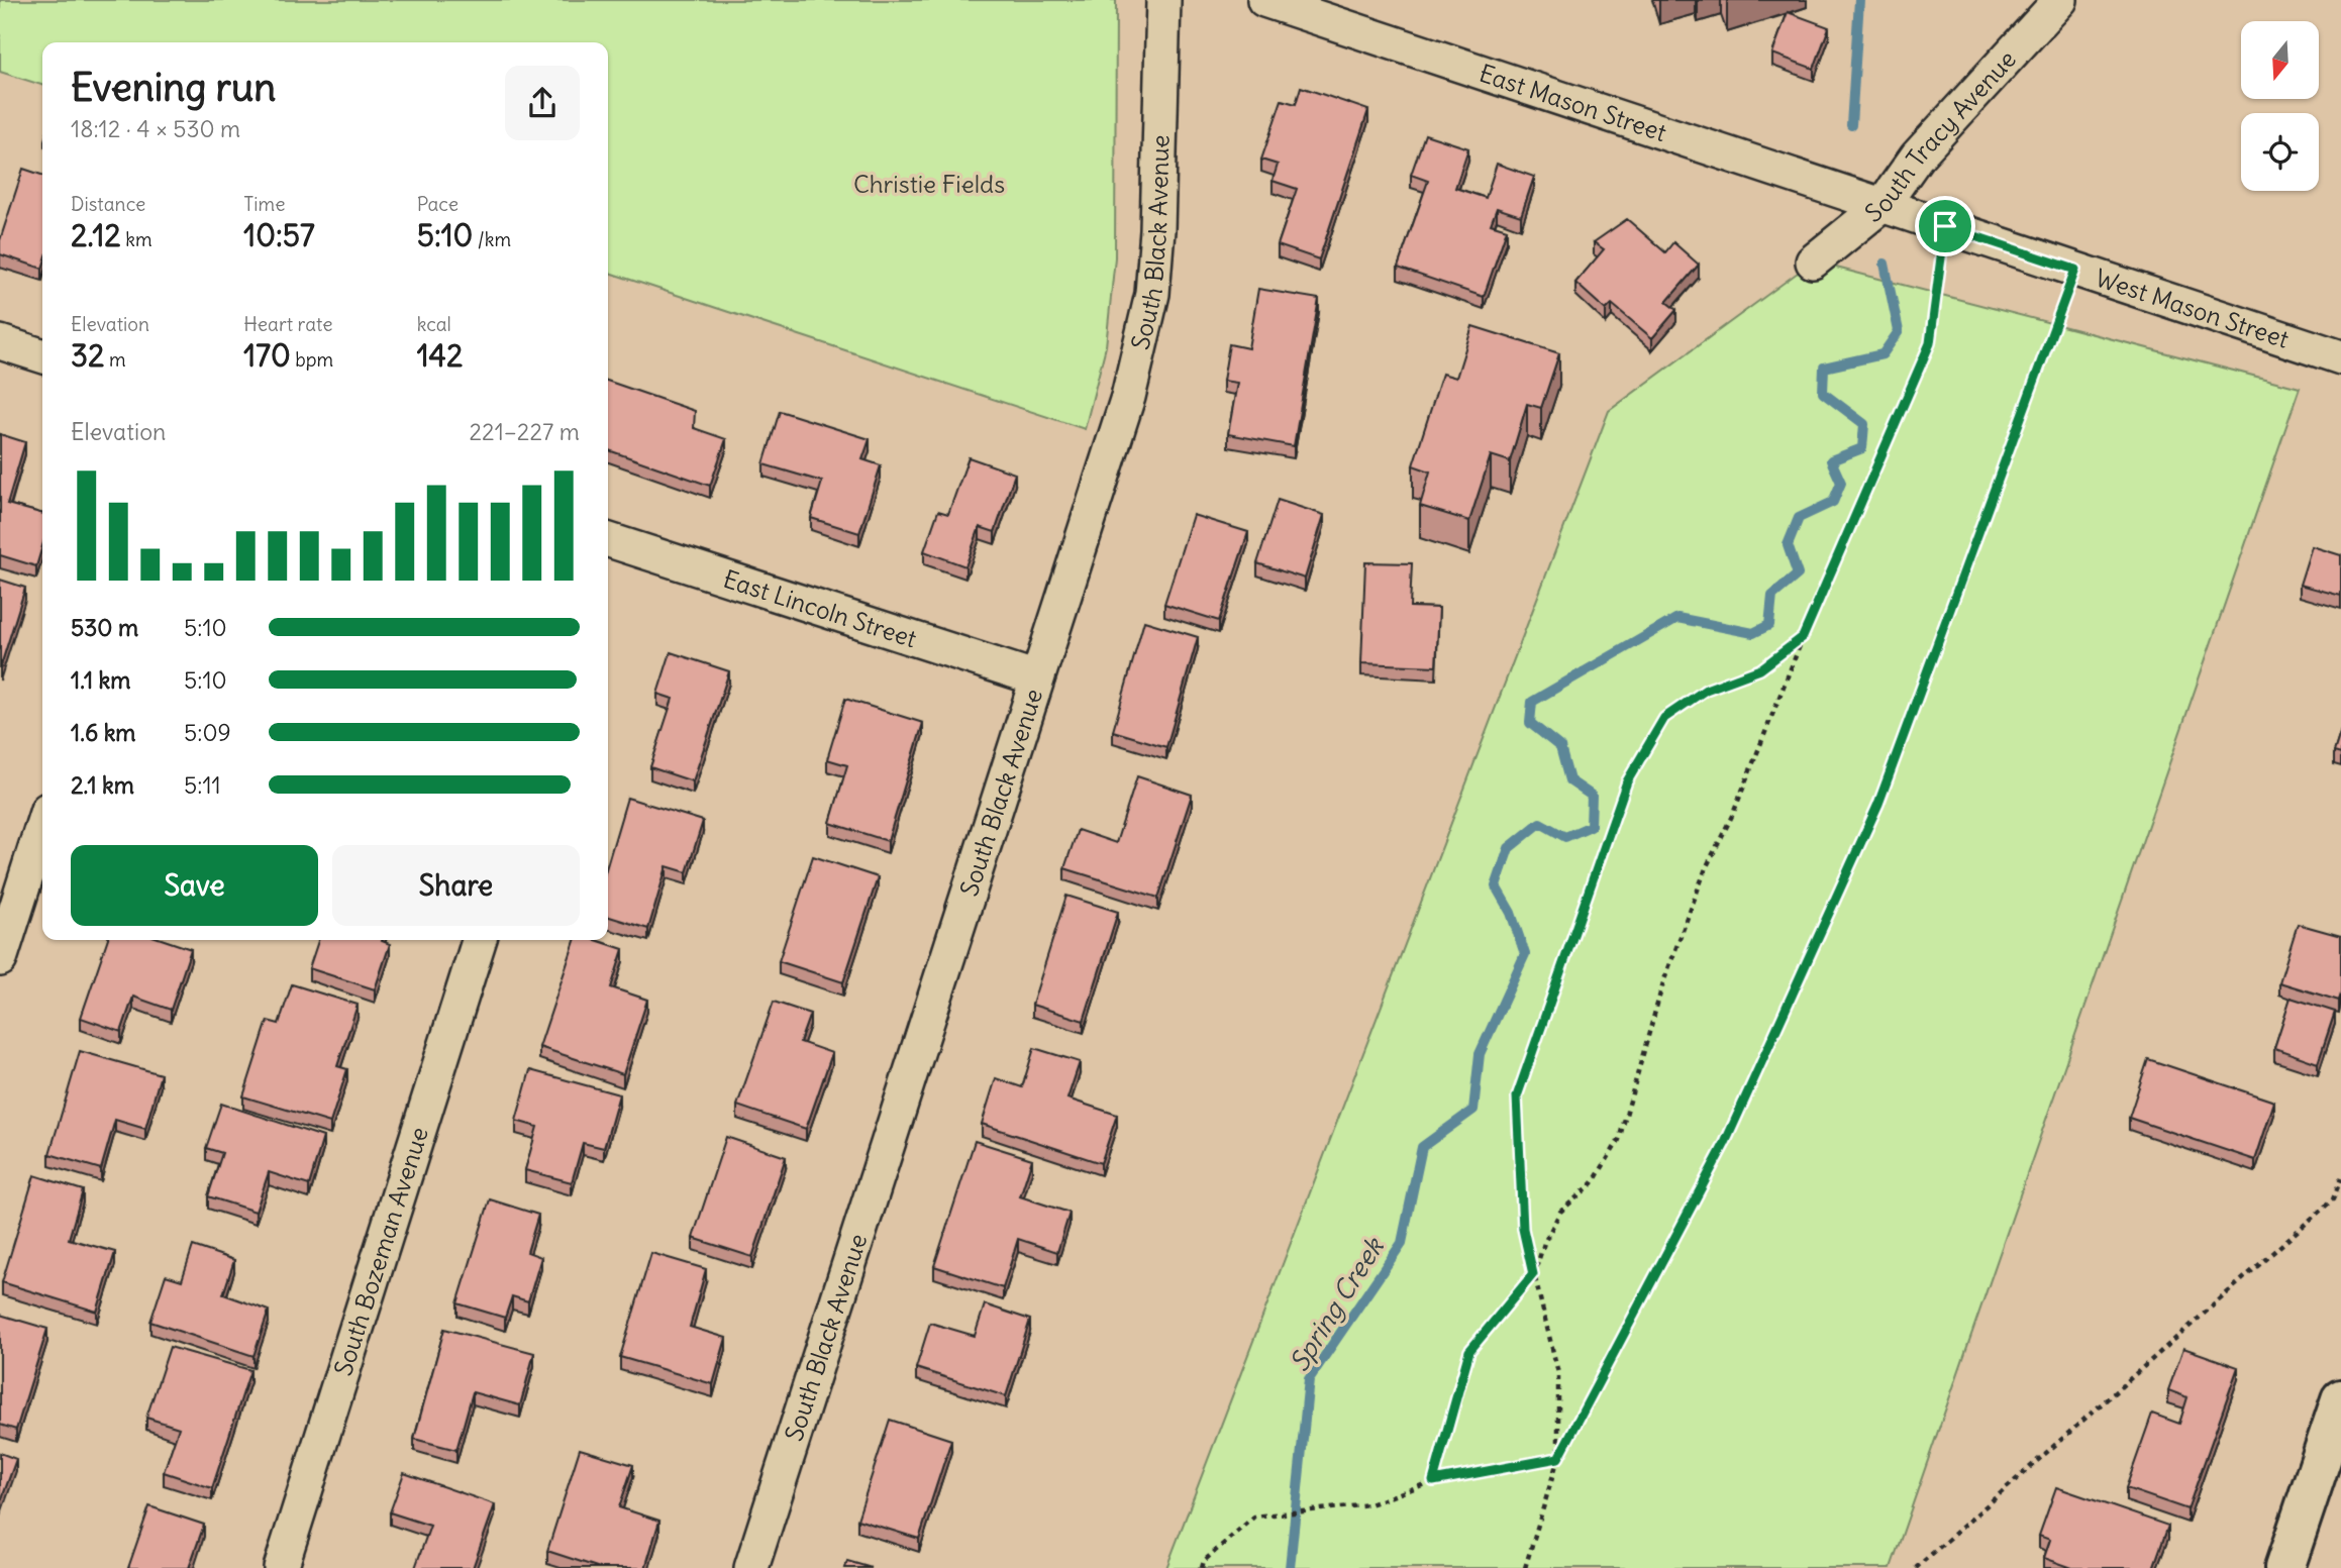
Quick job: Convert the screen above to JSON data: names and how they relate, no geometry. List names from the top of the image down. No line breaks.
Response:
{"streets":{"street":["East Mason Street","South Tracy Avenue","South Black Avenue","West Mason Street","East Lincoln Street","South Bozeman Avenue"]},"crossings":[["East Mason Street","South Tracy Avenue"],["East Mason Street","West Mason Street"],["South Tracy Avenue","West Mason Street"],["South Black Avenue","East Lincoln Street"]],"water":["Spring Creek"],"parks":["Christie Fields"],"north":"bottom","page":{"heading":["Evening run","18:12 · 4 × 530 m"],"stats":[["Distance","2.12 km"],["Time","10:57"],["Pace","5:10 /km"],["Elevation","32 m"],["Heart rate","170 bpm"],["kcal","142"]],"chart":["Elevation","221–227 m"],"list":[{"name":"530 m","note":"5:10"},{"name":"1.1 km","note":"5:10"},{"name":"1.6 km","note":"5:09"},{"name":"2.1 km","note":"5:11"}],"buttons":["Save","Share"]}}
